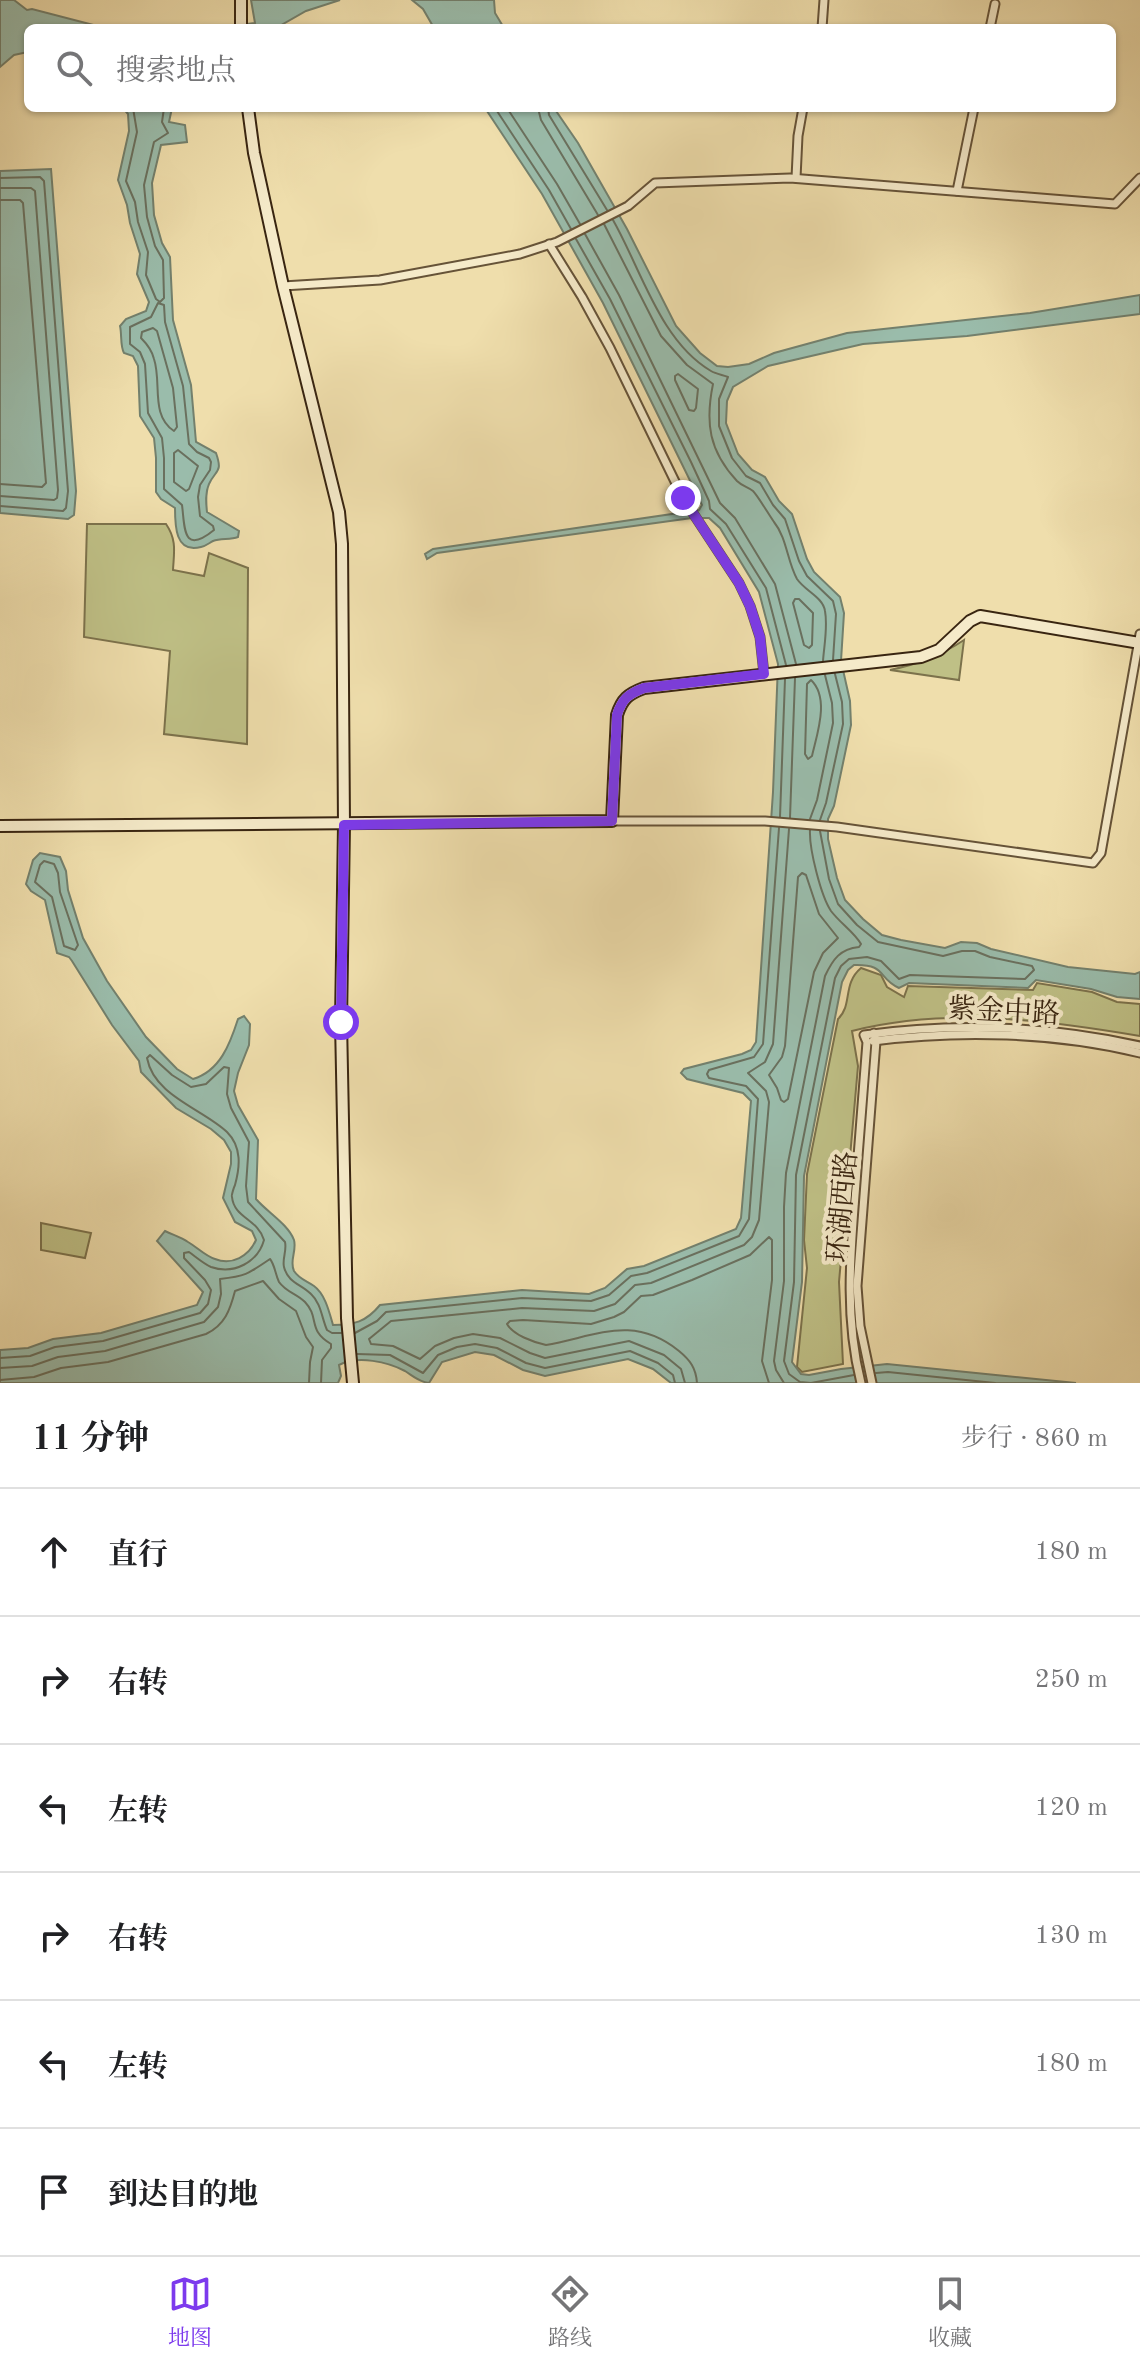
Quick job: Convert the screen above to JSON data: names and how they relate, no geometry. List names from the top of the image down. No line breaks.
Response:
{"streets":{"street":["紫金中路","环湖西路"]},"crossings":[["紫金中路","环湖西路"]],"page":{"search":"搜索地点","heading":["11 分钟","步行 · 860 m"],"list":[["直行","180 m"],["右转","250 m"],["左转","120 m"],["右转","130 m"],["左转","180 m"],"到达目的地"],"nav":["地图","路线","收藏"]}}
